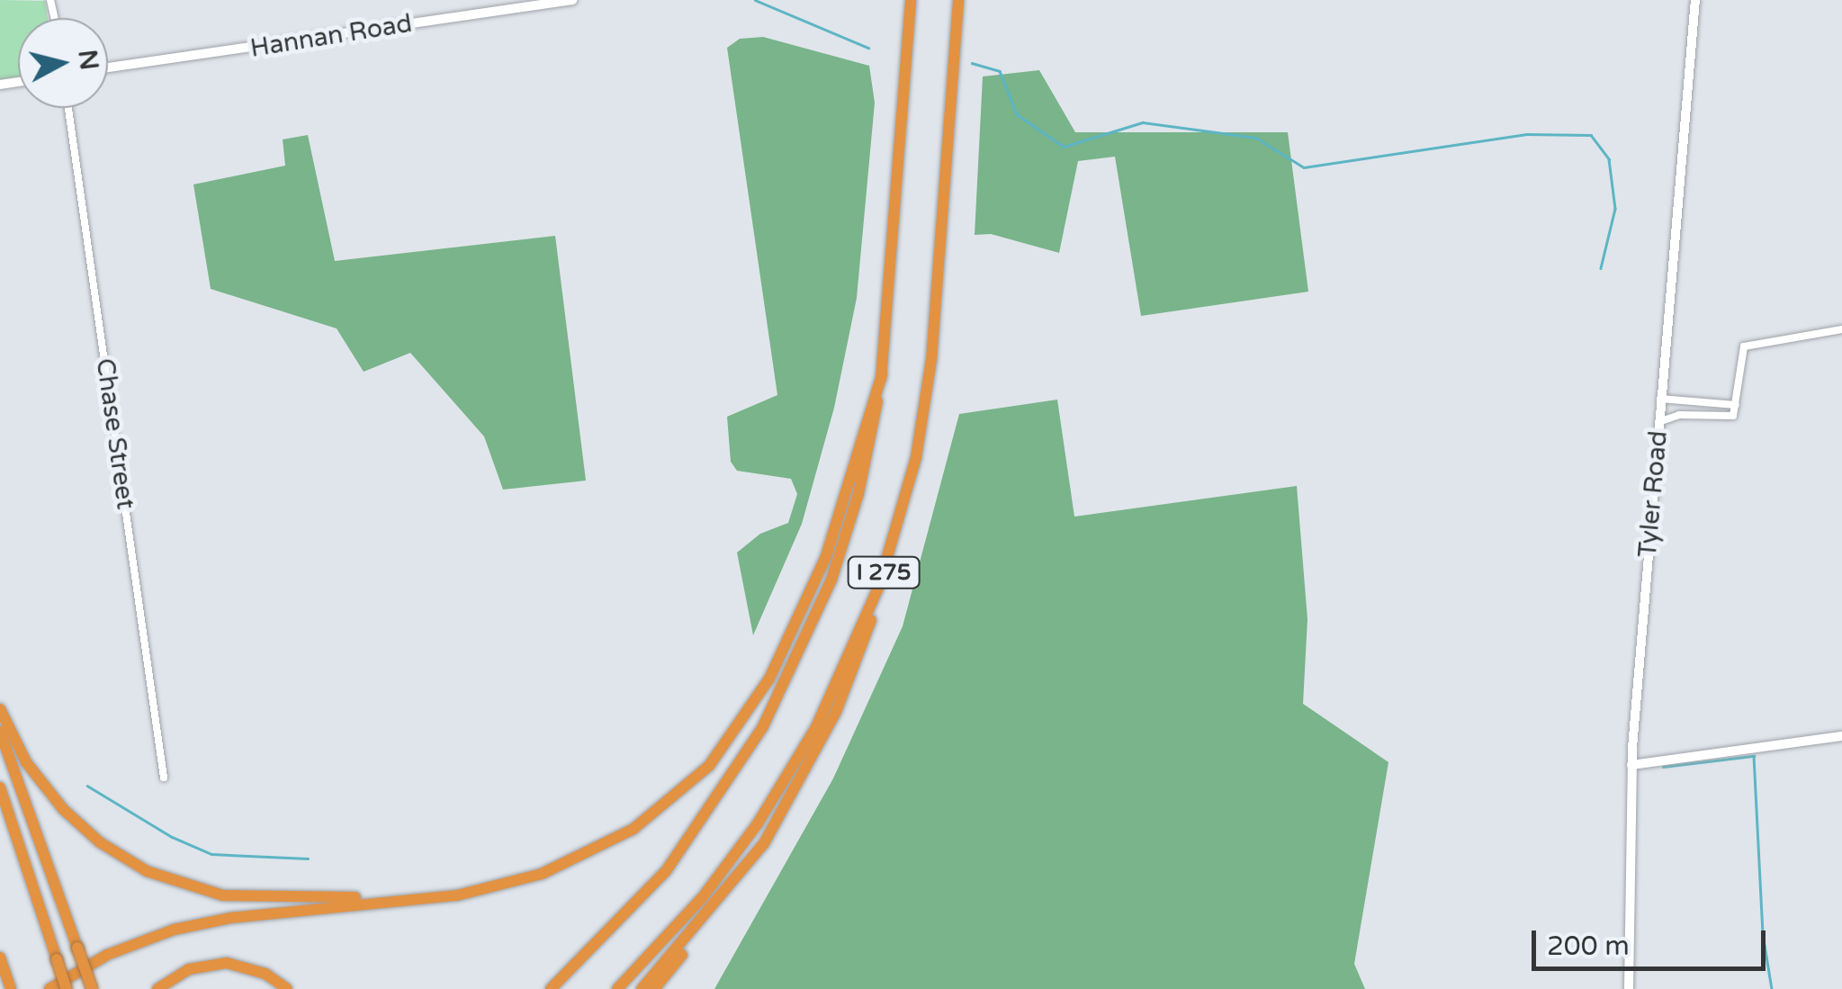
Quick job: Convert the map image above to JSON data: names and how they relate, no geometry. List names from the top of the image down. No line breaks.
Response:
{"streets":{"highway":["I 275"],"street":["Hannan Road","Chase Street","Tyler Road"]},"scale_bar":"200 m","north":"right"}
